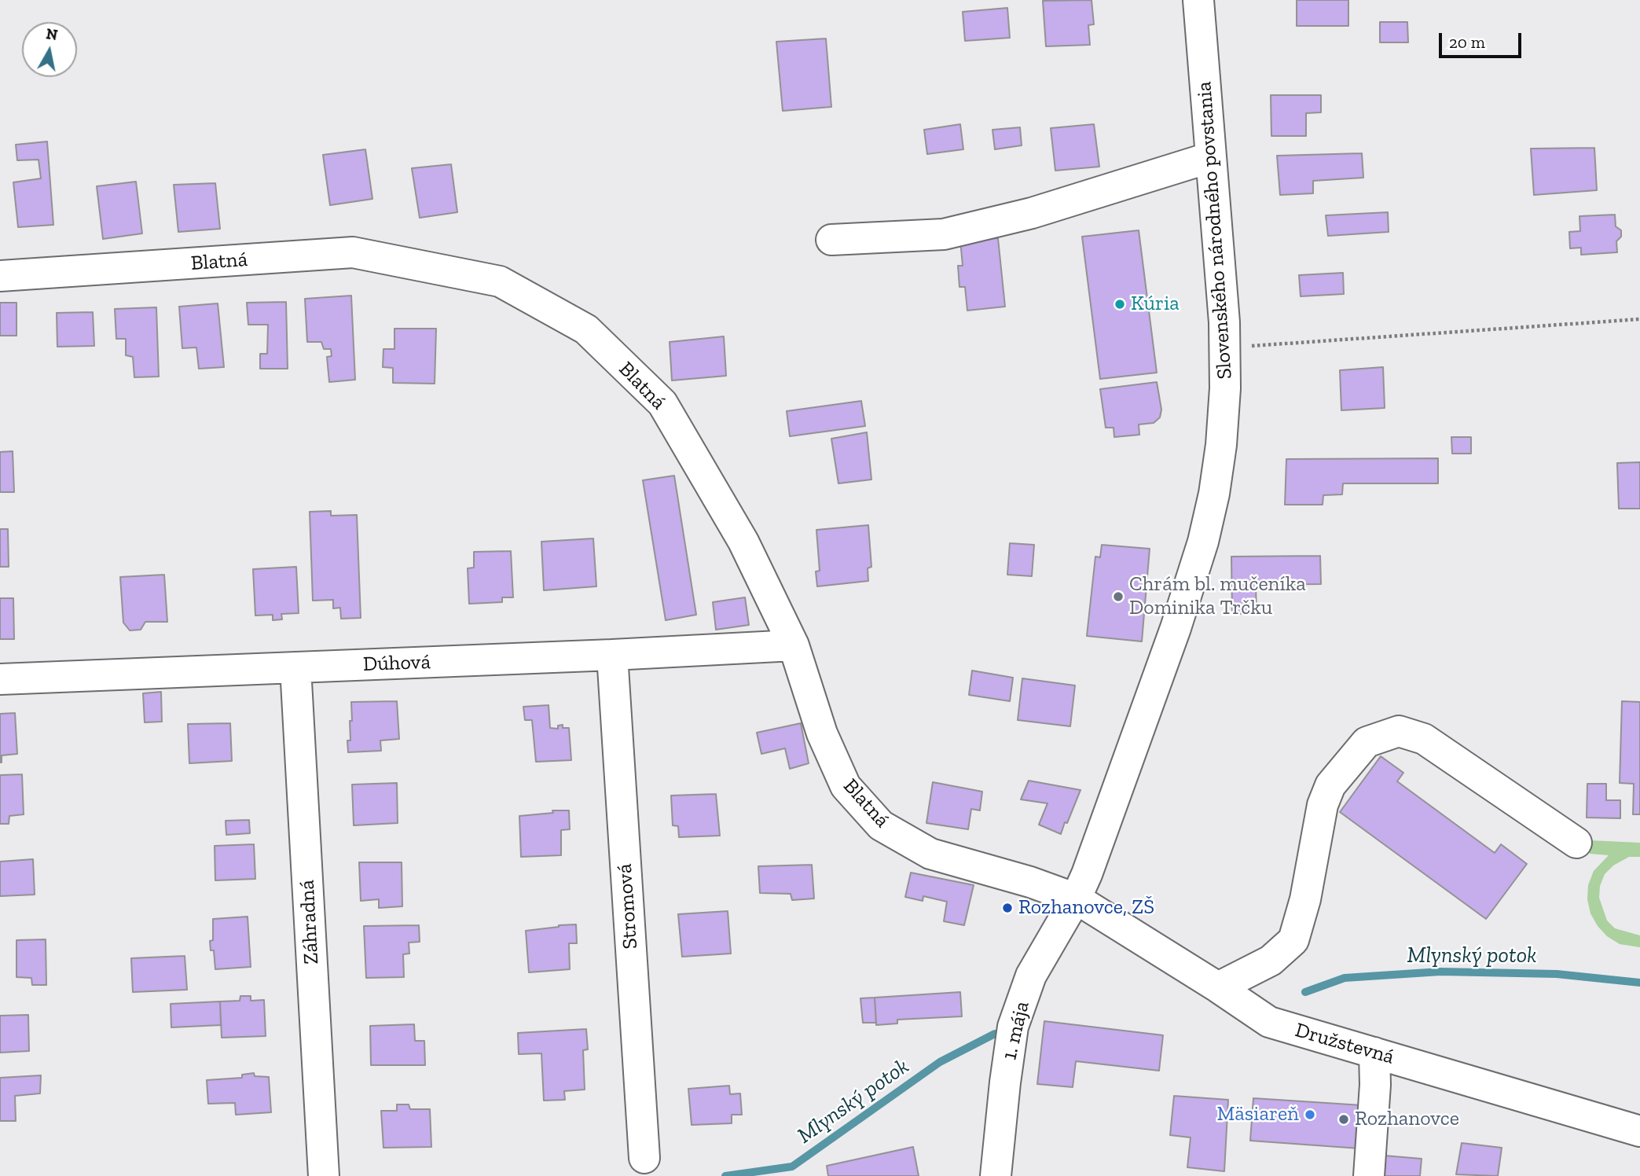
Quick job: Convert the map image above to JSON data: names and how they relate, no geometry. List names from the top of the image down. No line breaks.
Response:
{"streets":{"street":["Slovenského národného povstania","Blatná","Dúhová","Stromová","Záhradná","1. mája","Družstevná"]},"crossings":[["Slovenského národného povstania","Blatná"],["Slovenského národného povstania","1. mája"],["Slovenského národného povstania","Družstevná"],["Blatná","Dúhová"],["Blatná","1. mája"],["Blatná","Družstevná"],["Dúhová","Stromová"],["Dúhová","Záhradná"],["1. mája","Družstevná"]],"water":["Mlynský potok"],"places":["Kúria","Chrám bl. mučeníka Dominika Trčku","Rozhanovce, ZŠ","Mäsiareň","Rozhanovce"],"scale_bar":"20 m","north":"top"}
